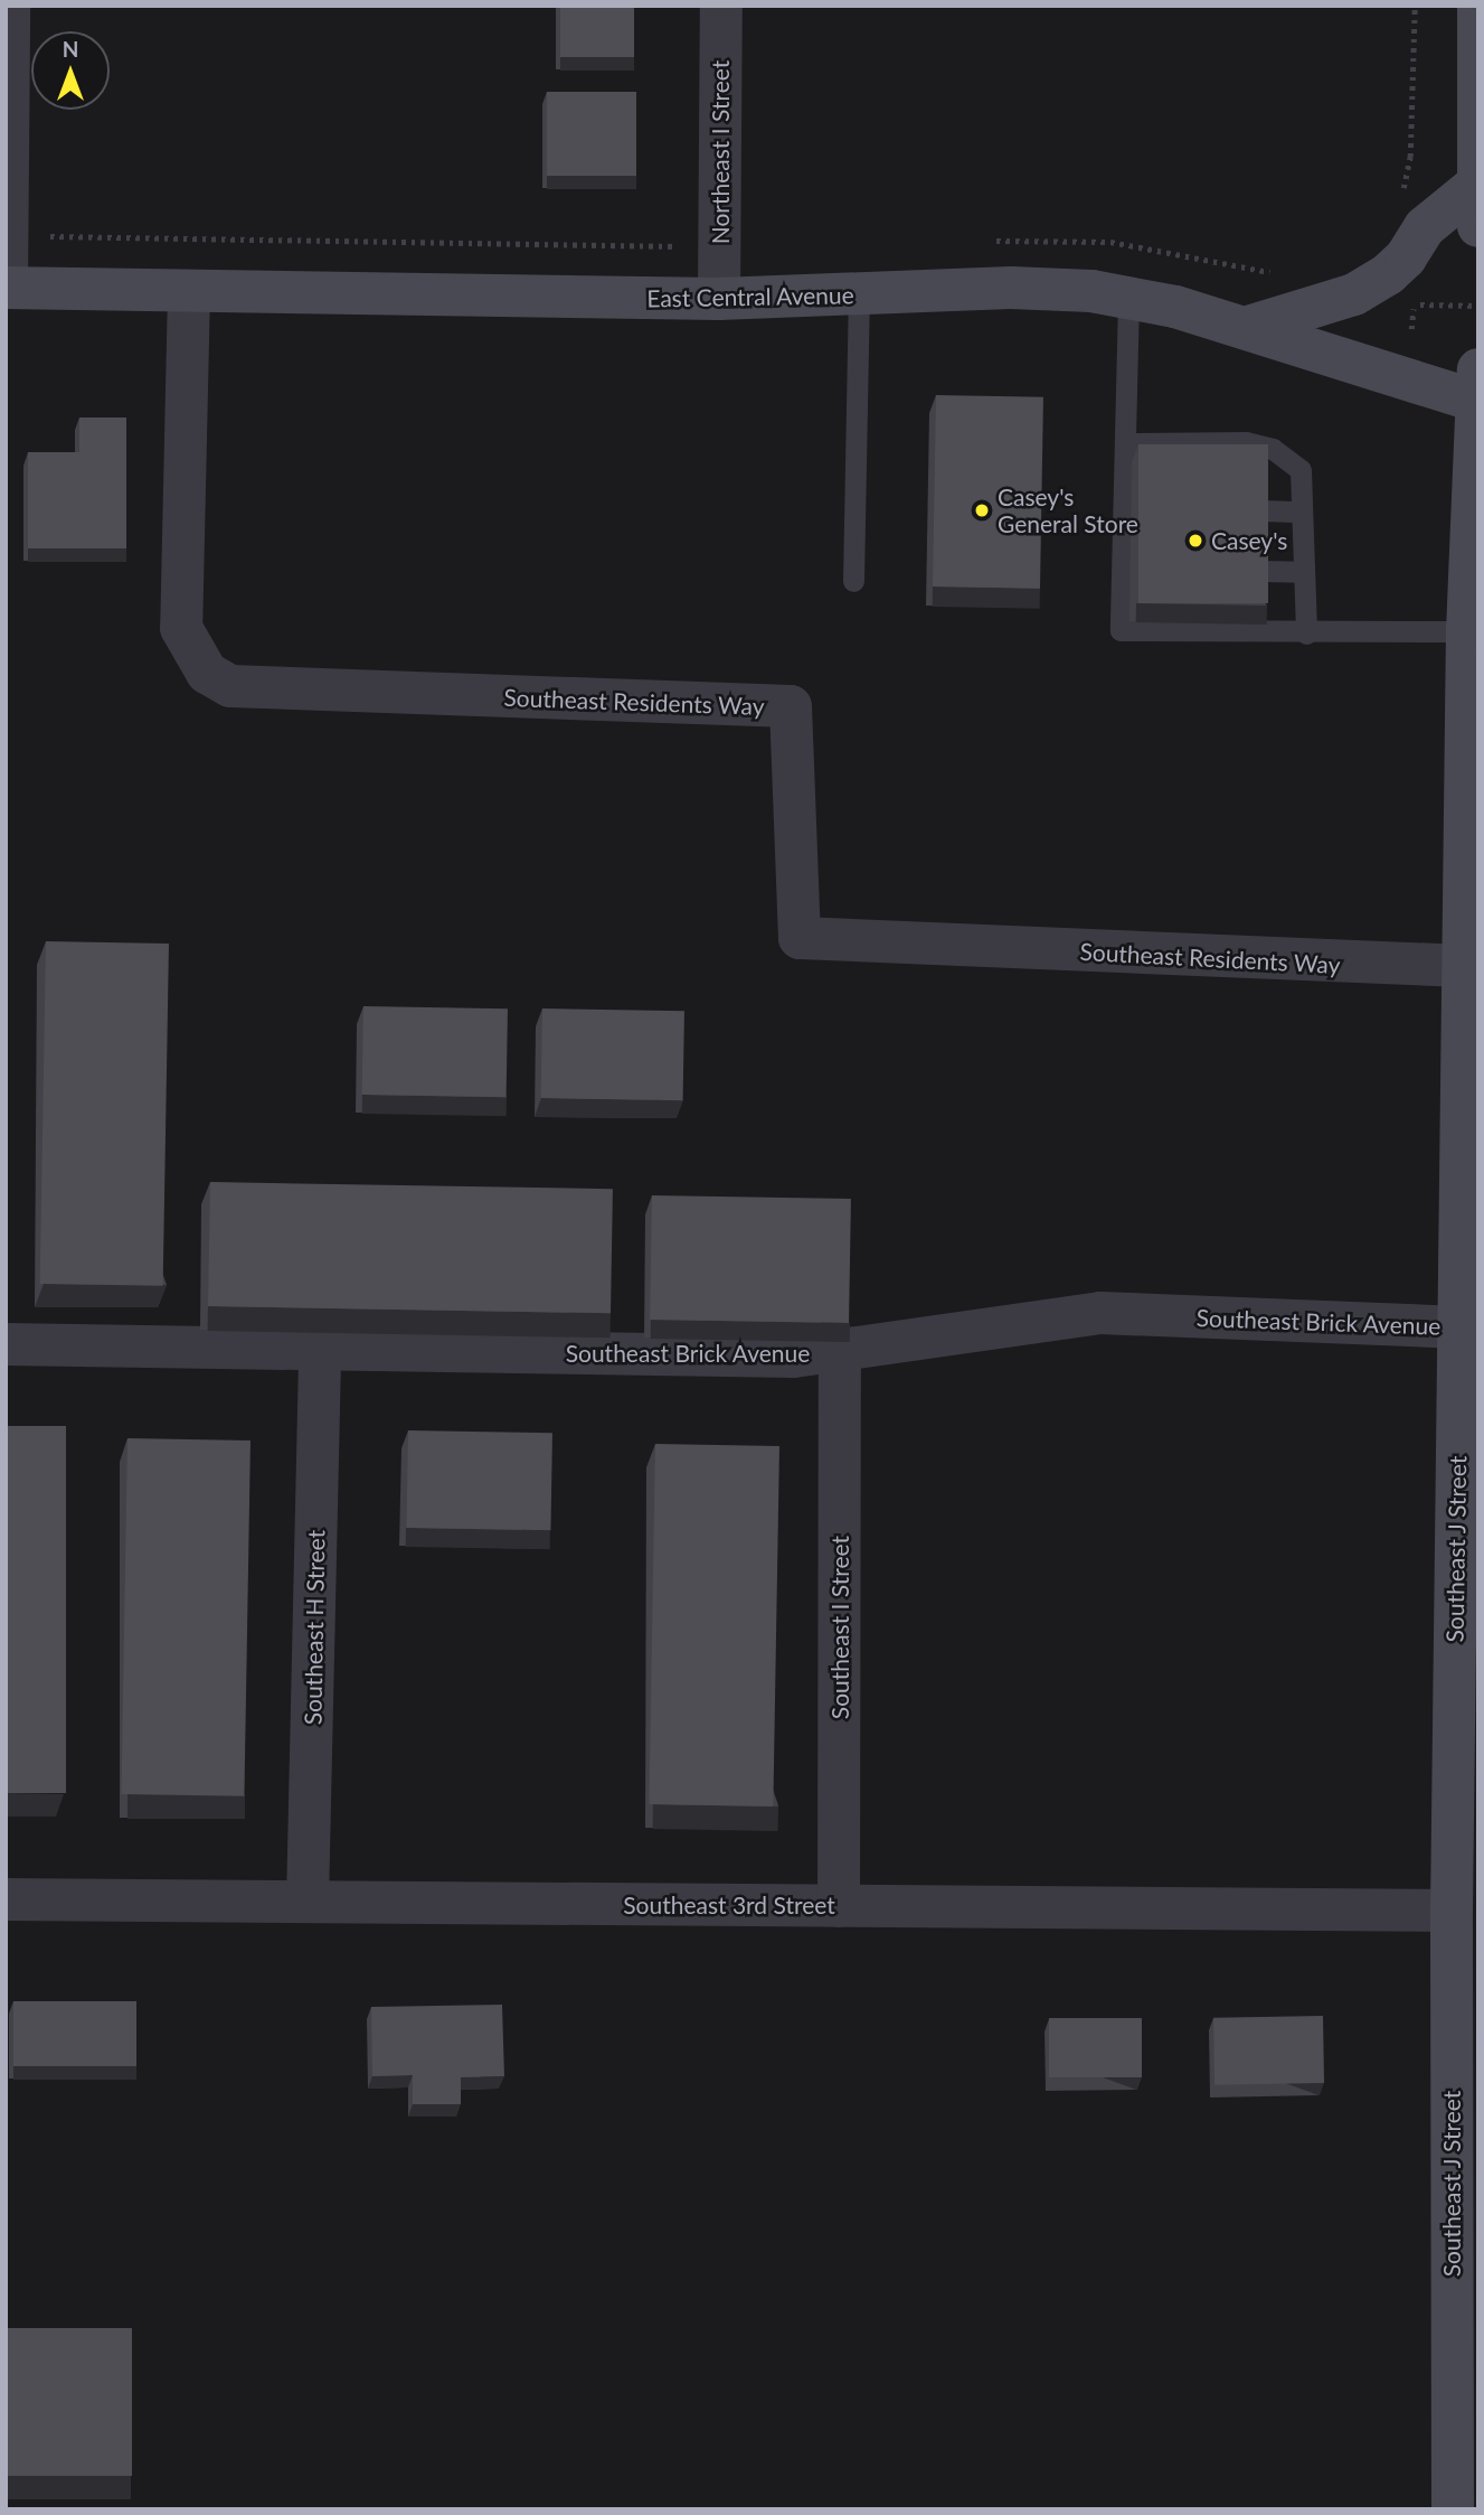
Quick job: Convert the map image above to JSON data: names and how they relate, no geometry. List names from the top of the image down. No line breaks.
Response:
{"streets":{"main road":["East Central Avenue","Southeast J Street"],"street":["Northeast I Street","Southeast Residents Way","Southeast Brick Avenue","Southeast H Street","Southeast I Street","Southeast 3rd Street"]},"crossings":[["Northeast I Street","East Central Avenue"],["East Central Avenue","Southeast Residents Way"],["East Central Avenue","Southeast J Street"],["Southeast Residents Way","Southeast J Street"],["Southeast Brick Avenue","Southeast J Street"],["Southeast Brick Avenue","Southeast H Street"],["Southeast Brick Avenue","Southeast I Street"],["Southeast J Street","Southeast 3rd Street"],["Southeast H Street","Southeast 3rd Street"],["Southeast I Street","Southeast 3rd Street"]],"places":["Casey's General Store","Casey's"],"north":"top"}
